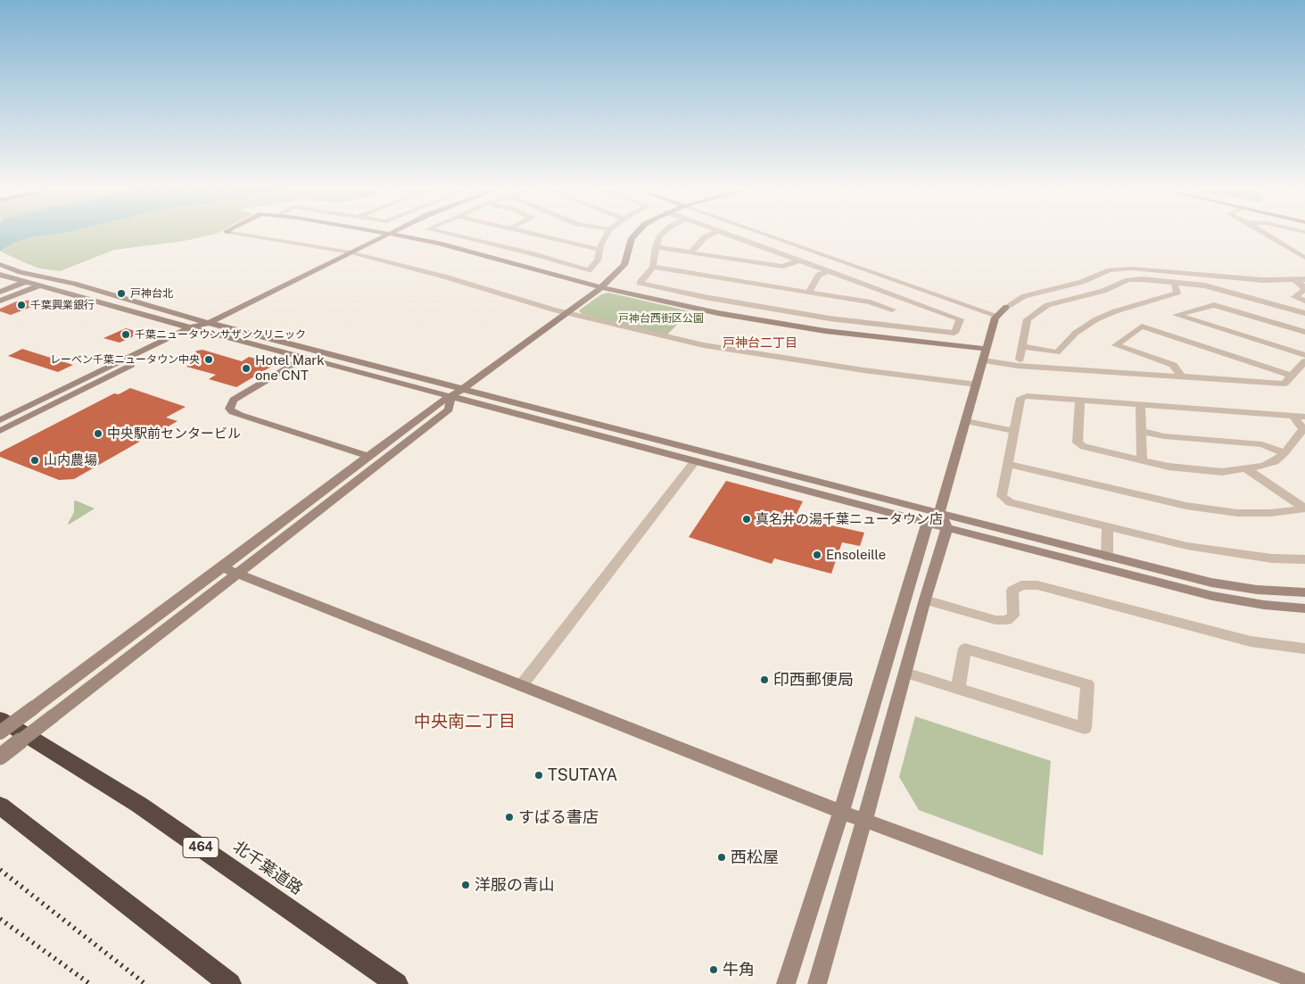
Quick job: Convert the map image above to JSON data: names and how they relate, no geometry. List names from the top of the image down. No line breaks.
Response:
{"streets":{"highway":["464","北千葉道路"]},"districts":["戸神台二丁目","中央南二丁目"],"parks":["戸神台西街区公園"],"places":["戸神台北","千葉興業銀行","千葉ニュータウンサザンクリニック","レーベン千葉ニュータウン中央","Hotel Mark one CNT","中央駅前センタービル","山内農場","真名井の湯千葉ニュータウン店","Ensoleille","印西郵便局","TSUTAYA","すばる書店","西松屋","洋服の青山","牛角"]}
